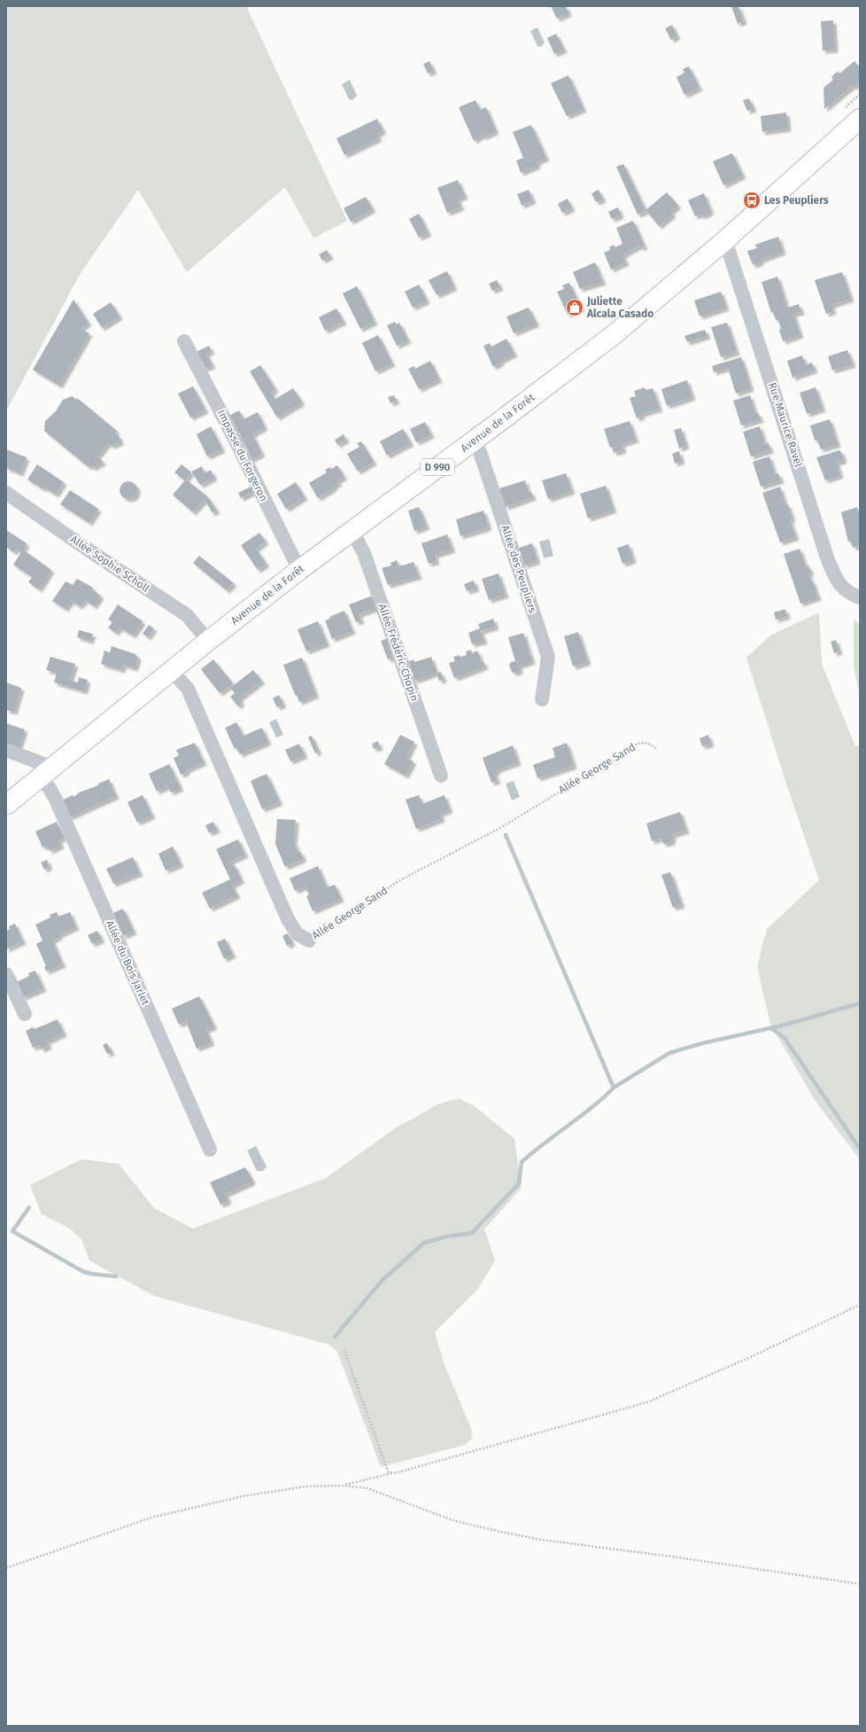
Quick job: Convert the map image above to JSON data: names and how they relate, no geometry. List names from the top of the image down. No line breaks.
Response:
{"streets":{"main road":["Avenue de la Forêt","D 990"],"street":["Rue Maurice Ravel","Impasse du Forgeron","Allée Sophie Scholl","Allée des Peupliers","Allée Frédéric Chopin","Allée George Sand","Allée du Bois Jarlet"]},"crossings":[["Avenue de la Forêt","Rue Maurice Ravel"],["Avenue de la Forêt","Impasse du Forgeron"],["Avenue de la Forêt","Allée Sophie Scholl"],["Avenue de la Forêt","Allée des Peupliers"],["Avenue de la Forêt","Allée Frédéric Chopin"],["Avenue de la Forêt","Allée George Sand"],["Avenue de la Forêt","Allée du Bois Jarlet"]],"places":{"bus stop":["Les Peupliers"],"shop":["Juliette Alcala Casado"]}}
